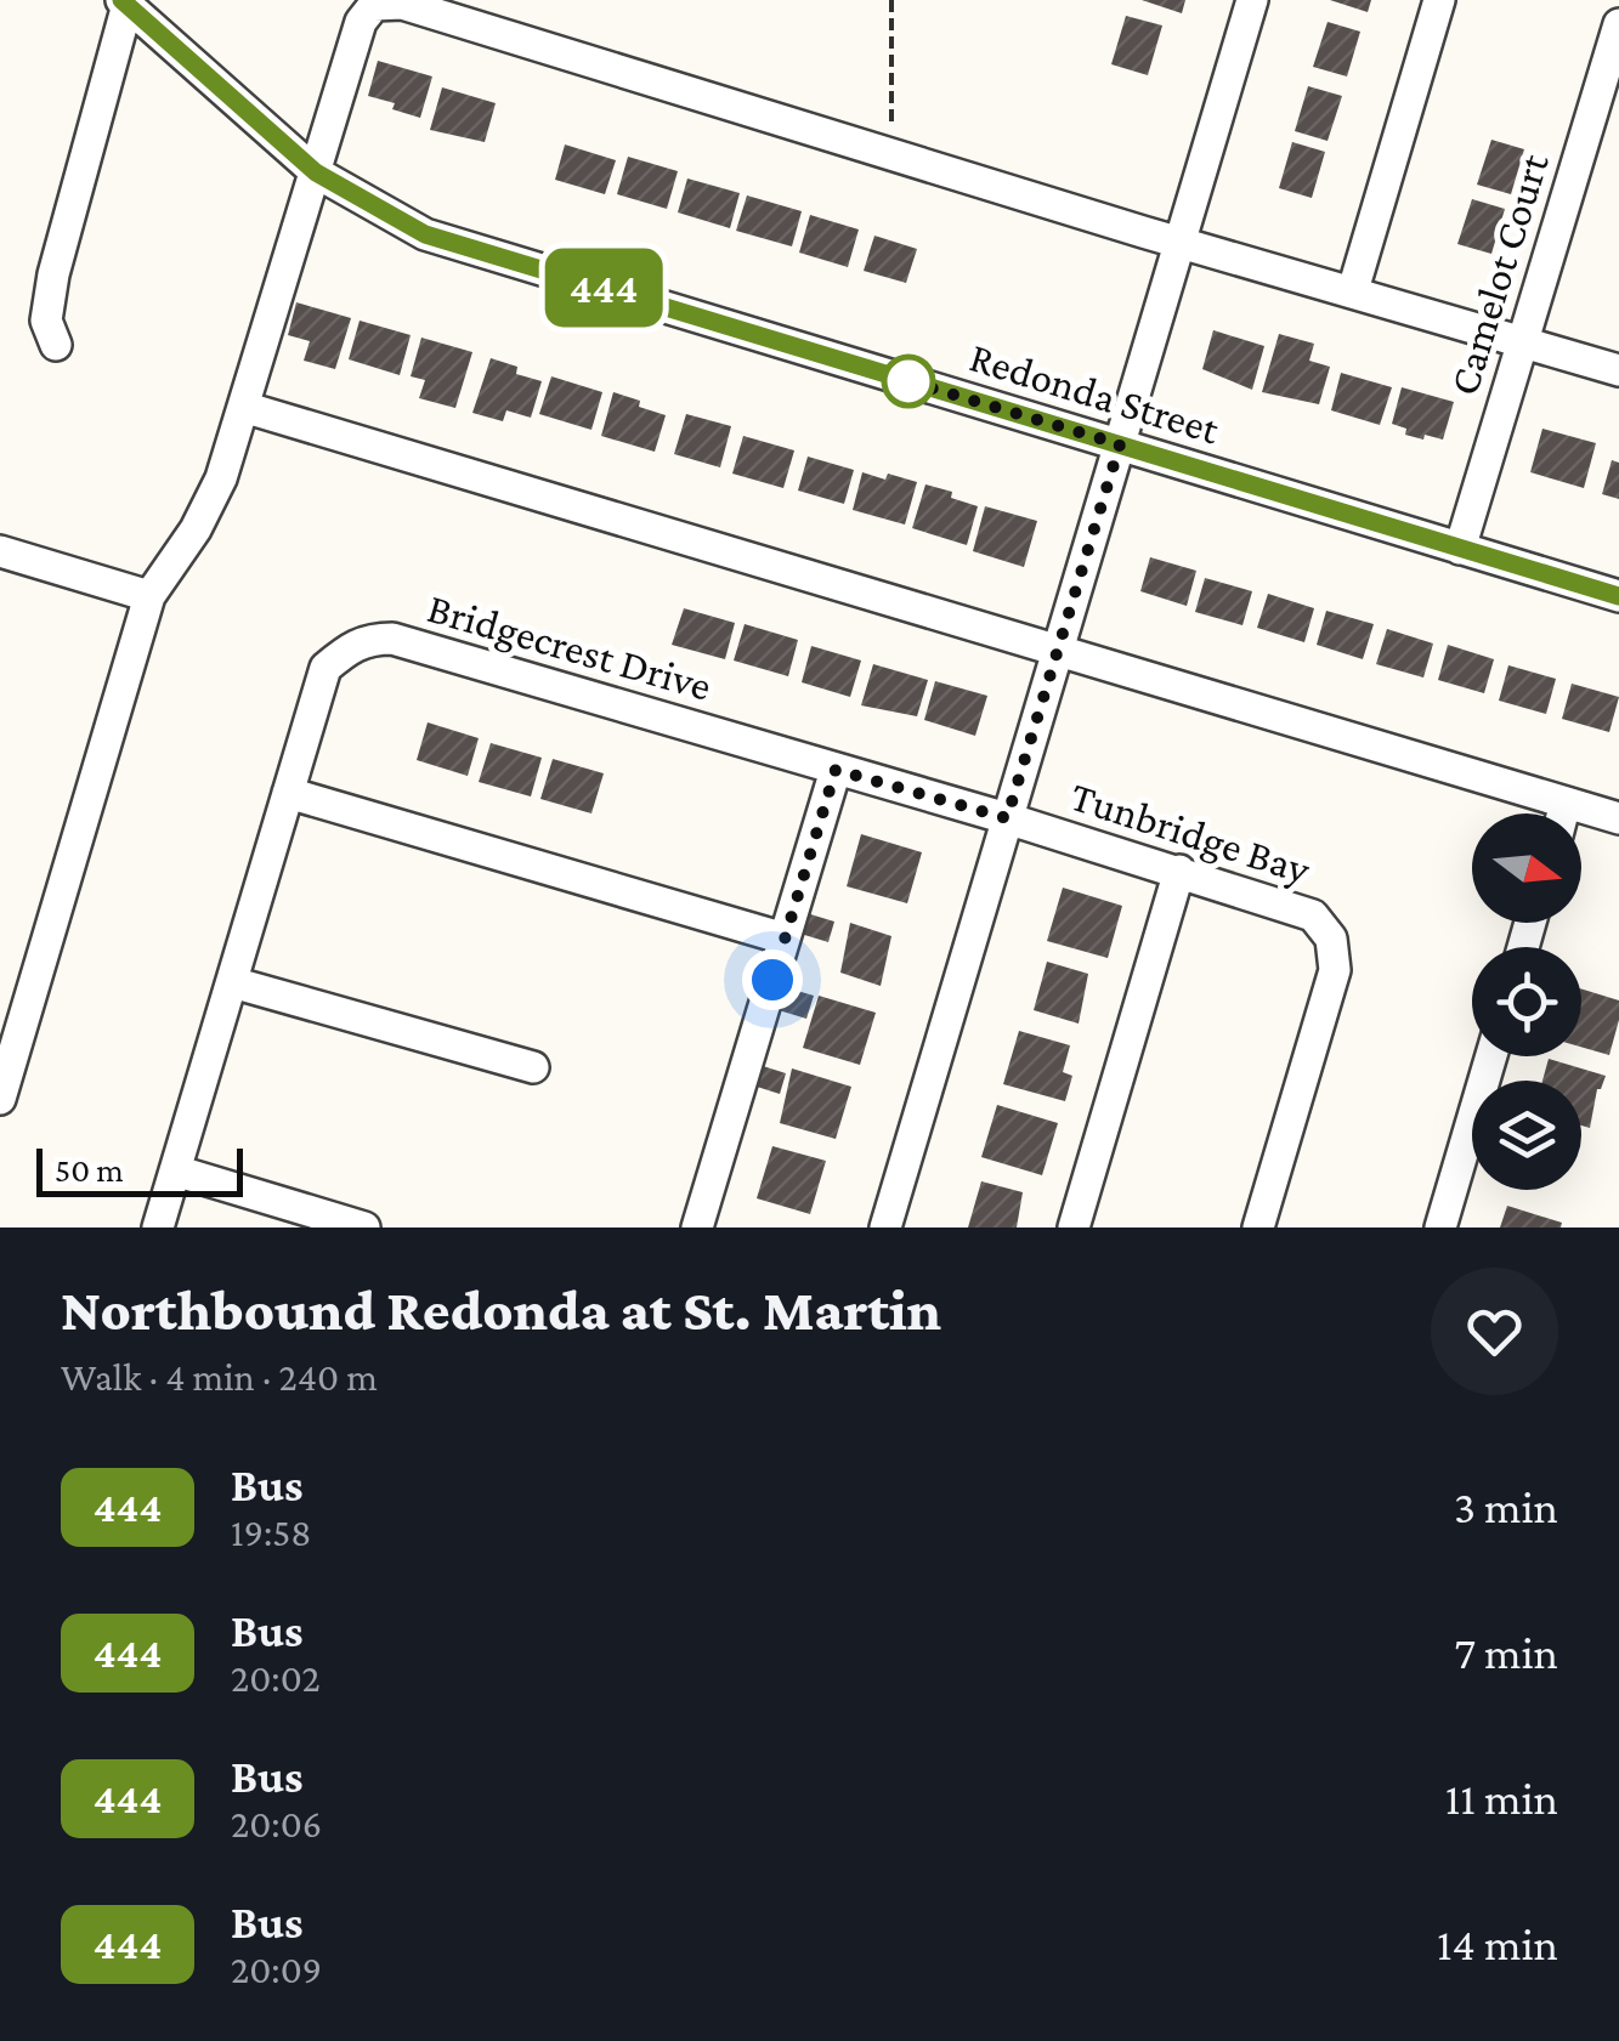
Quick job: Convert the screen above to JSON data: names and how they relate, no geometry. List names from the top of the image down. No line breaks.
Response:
{"streets":{"street":["Camelot Court","Redonda Street","Bridgecrest Drive","Tunbridge Bay"]},"crossings":[["Camelot Court","Redonda Street"],["Bridgecrest Drive","Tunbridge Bay"]],"lines":["bus line 444"],"scale_bar":"50 m","north":"right","page":{"on_map":"444","scale":"50 m","heading":["Northbound Redonda at St. Martin","Walk · 4 min · 240 m"],"list":[{"mark":"444","name":"Bus","note":"19:58","value":"3 min"},{"mark":"444","name":"Bus","note":"20:02","value":"7 min"},{"mark":"444","name":"Bus","note":"20:06","value":"11 min"},{"mark":"444","name":"Bus","note":"20:09","value":"14 min"}]}}
